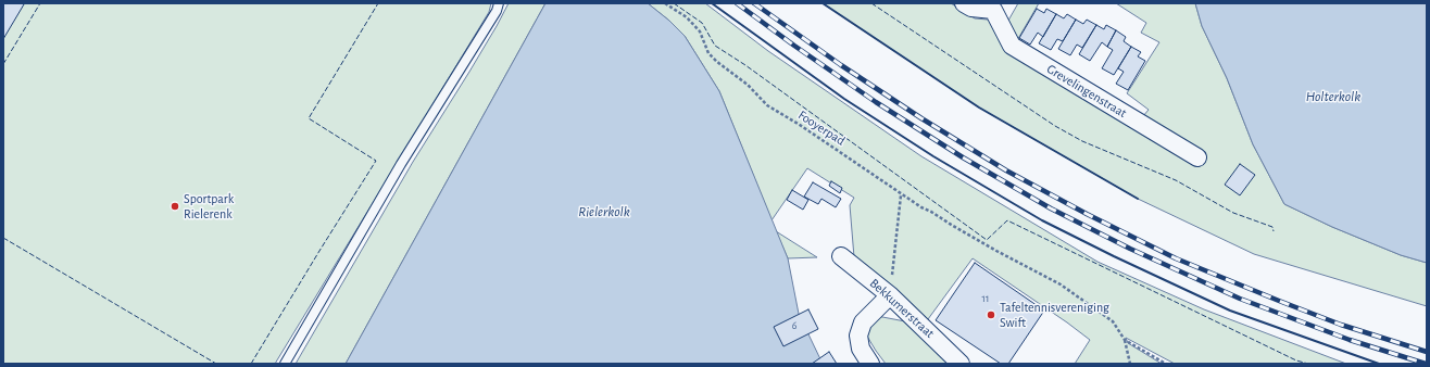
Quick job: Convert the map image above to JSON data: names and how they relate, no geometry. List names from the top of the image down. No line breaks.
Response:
{"streets":{"street":["Grevelingenstraat","Bekkumerstraat"],"path":["Fooyerpad"]},"water":["Holterkolk","Rielerkolk"],"places":["Sportpark Rielerenk","Tafeltennisvereniging Swift"],"house_numbers":["11","6"]}
